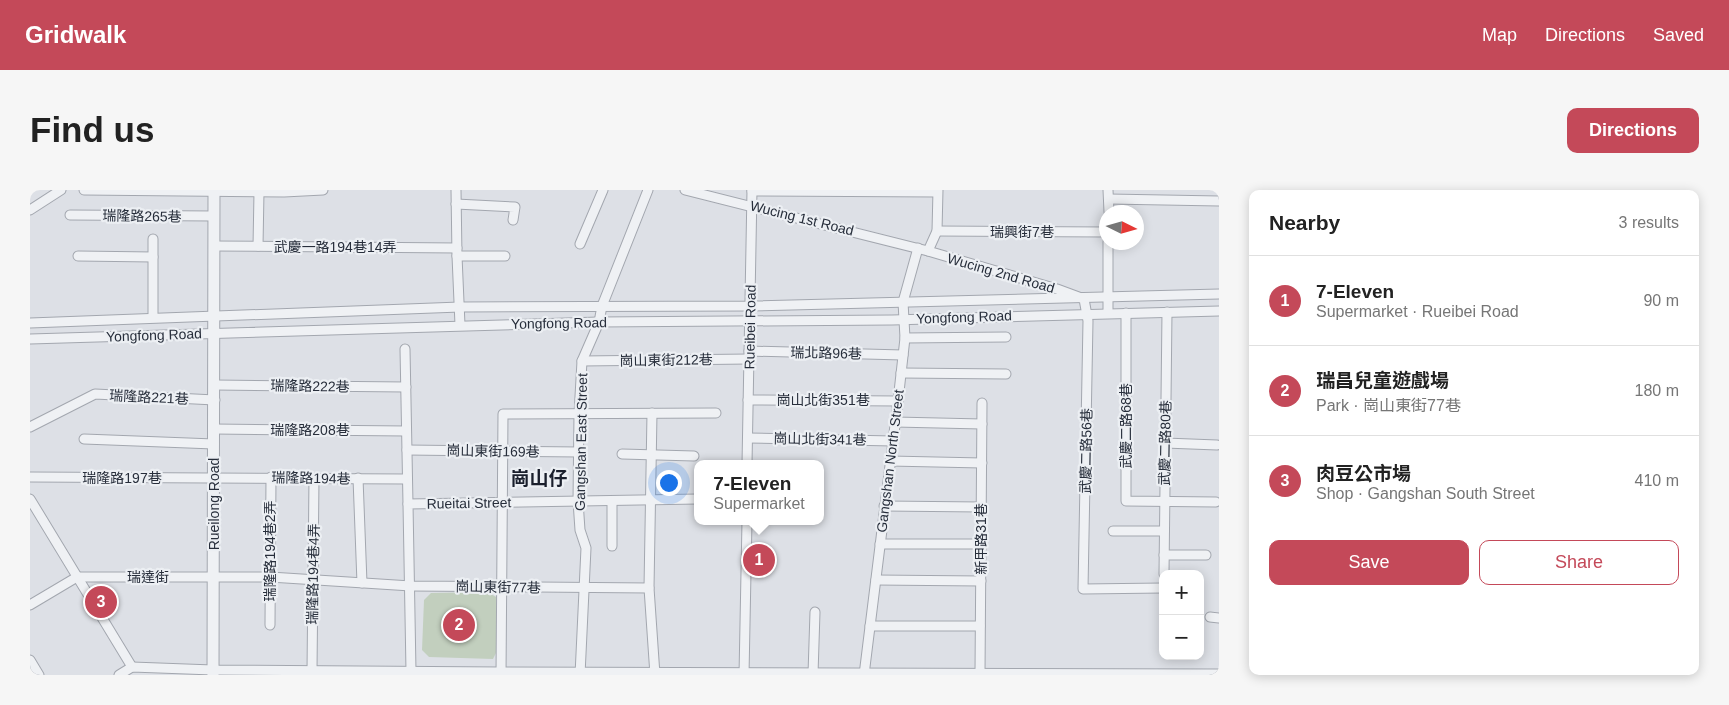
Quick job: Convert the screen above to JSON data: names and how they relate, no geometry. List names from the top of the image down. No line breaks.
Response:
{"streets":{"street":["瑞隆路265巷","Wucing 1st Road","瑞興街7巷","武慶一路194巷14弄","Wucing 2nd Road","Yongfong Road","Rueibei Road","瑞北路96巷","崗山東街212巷","瑞隆路222巷","瑞隆路221巷","崗山北街351巷","武慶二路68巷","瑞隆路208巷","崗山北街341巷","Gangshan East Street","武慶二路80巷","崗山東街169巷","武慶二路56巷","Gangshan North Street","瑞隆路197巷","瑞隆路194巷","Rueitai Street","Rueilong Road","新甲路31巷","瑞隆路194巷2弄","瑞隆路194巷4弄","瑞達街","崗山東街77巷"]},"crossings":[["Wucing 1st Road","Wucing 2nd Road"],["Wucing 1st Road","Rueibei Road"],["Wucing 1st Road","Gangshan North Street"],["Wucing 2nd Road","Yongfong Road"],["Wucing 2nd Road","Gangshan North Street"],["Yongfong Road","Rueibei Road"],["Yongfong Road","Gangshan East Street"],["Yongfong Road","武慶二路56巷"],["Yongfong Road","Gangshan North Street"],["Yongfong Road","Rueilong Road"],["Rueibei Road","瑞北路96巷"],["Rueibei Road","崗山東街212巷"],["Rueibei Road","崗山北街351巷"],["Rueibei Road","崗山北街341巷"],["瑞北路96巷","崗山東街212巷"],["瑞北路96巷","Gangshan North Street"],["崗山東街212巷","Gangshan East Street"],["瑞隆路222巷","Rueilong Road"],["瑞隆路221巷","Rueilong Road"],["崗山北街351巷","Gangshan North Street"],["武慶二路68巷","武慶二路80巷"],["瑞隆路208巷","Rueilong Road"],["崗山北街341巷","Gangshan North Street"],["Gangshan East Street","崗山東街169巷"],["Gangshan East Street","Rueitai Street"],["Gangshan East Street","崗山東街77巷"],["瑞隆路197巷","瑞隆路194巷"],["瑞隆路197巷","Rueilong Road"],["瑞隆路194巷","Rueilong Road"],["瑞隆路194巷","瑞隆路194巷2弄"],["瑞隆路194巷","瑞隆路194巷4弄"],["Rueitai Street","崗山東街77巷"],["Rueilong Road","瑞達街"],["瑞隆路194巷2弄","瑞達街"],["瑞隆路194巷4弄","瑞達街"],["瑞隆路194巷4弄","崗山東街77巷"],["瑞達街","崗山東街77巷"]],"districts":["崗山仔"],"north":"right","page":{"header":"Gridwalk","nav":["Map","Directions","Saved"],"buttons":["Directions",["Save","Share"]],"title":"Find us","heading":["Nearby","3 results"],"list":[{"mark":"1","name":"7-Eleven","note":"Supermarket · Rueibei Road","value":"90 m"},{"mark":"2","name":"瑞昌兒童遊戲場","note":"Park · 崗山東街77巷","value":"180 m"},{"mark":"3","name":"肉豆公市場","note":"Shop · Gangshan South Street","value":"410 m"}],"popup":["7-Eleven","Supermarket"],"pins":["1","3","2"],"map_buttons":["+","−"]}}
